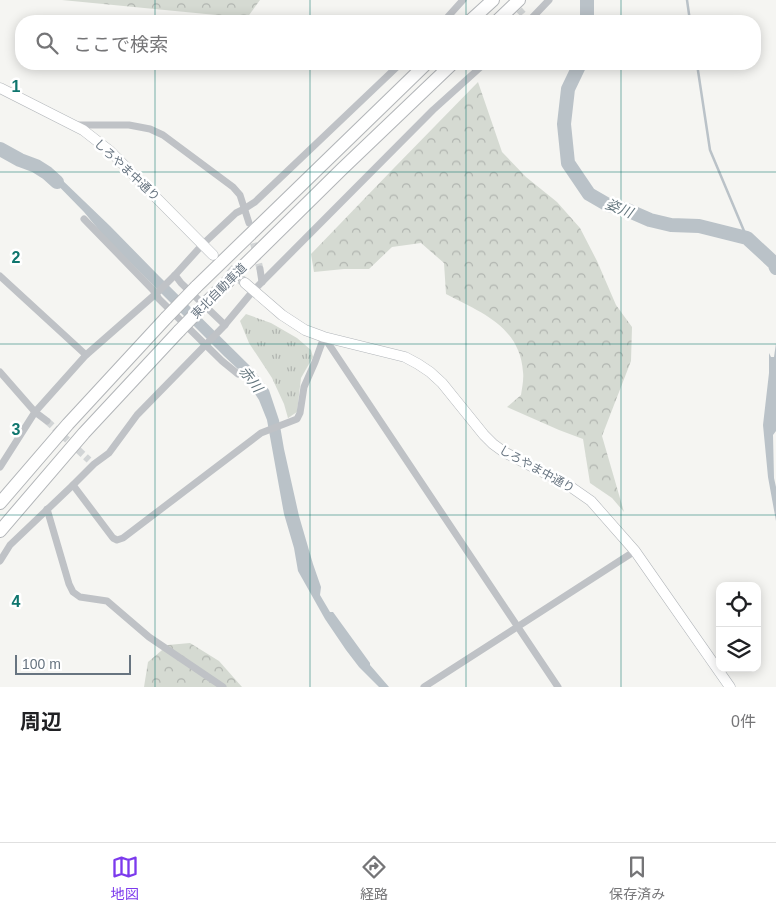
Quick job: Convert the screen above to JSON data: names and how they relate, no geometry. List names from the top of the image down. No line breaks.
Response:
{"streets":{"highway":["東北自動車道"],"street":["しろやま中通り"]},"water":["姿川","赤川"],"scale_bar":"100 m","page":{"search":"ここで検索","scale":"100 m","heading":["周辺","0件"],"nav":["地図","経路","保存済み"]},"grid":{"rows":["1","2","3","4"]}}
